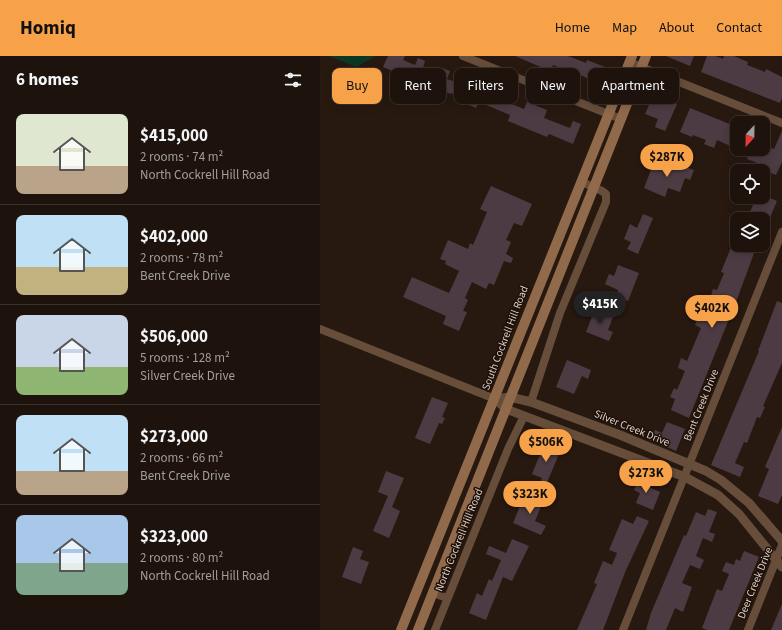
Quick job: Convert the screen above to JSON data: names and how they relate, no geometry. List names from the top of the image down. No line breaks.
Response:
{"streets":{"main road":["South Cockrell Hill Road"],"street":["Bent Creek Drive","Silver Creek Drive","North Cockrell Hill Road","Deer Creek Drive"]},"crossings":[["South Cockrell Hill Road","Silver Creek Drive"],["Bent Creek Drive","Silver Creek Drive"],["Silver Creek Drive","North Cockrell Hill Road"],["Silver Creek Drive","Deer Creek Drive"]],"north":"bottom","page":{"header":"Homiq","nav":["Home","Map","About","Contact"],"heading":"6 homes","chip":["Buy","Rent","Filters","New","Apartment"],"list":[{"name":"$415,000","note":"2 rooms · 74 m² · North Cockrell Hill Road"},{"name":"$402,000","note":"2 rooms · 78 m² · Bent Creek Drive"},{"name":"$506,000","note":"5 rooms · 128 m² · Silver Creek Drive"},{"name":"$273,000","note":"2 rooms · 66 m² · Bent Creek Drive"},{"name":"$323,000","note":"2 rooms · 80 m² · North Cockrell Hill Road"}],"price":["$287K","$415K","$402K","$506K","$273K","$323K"]}}
